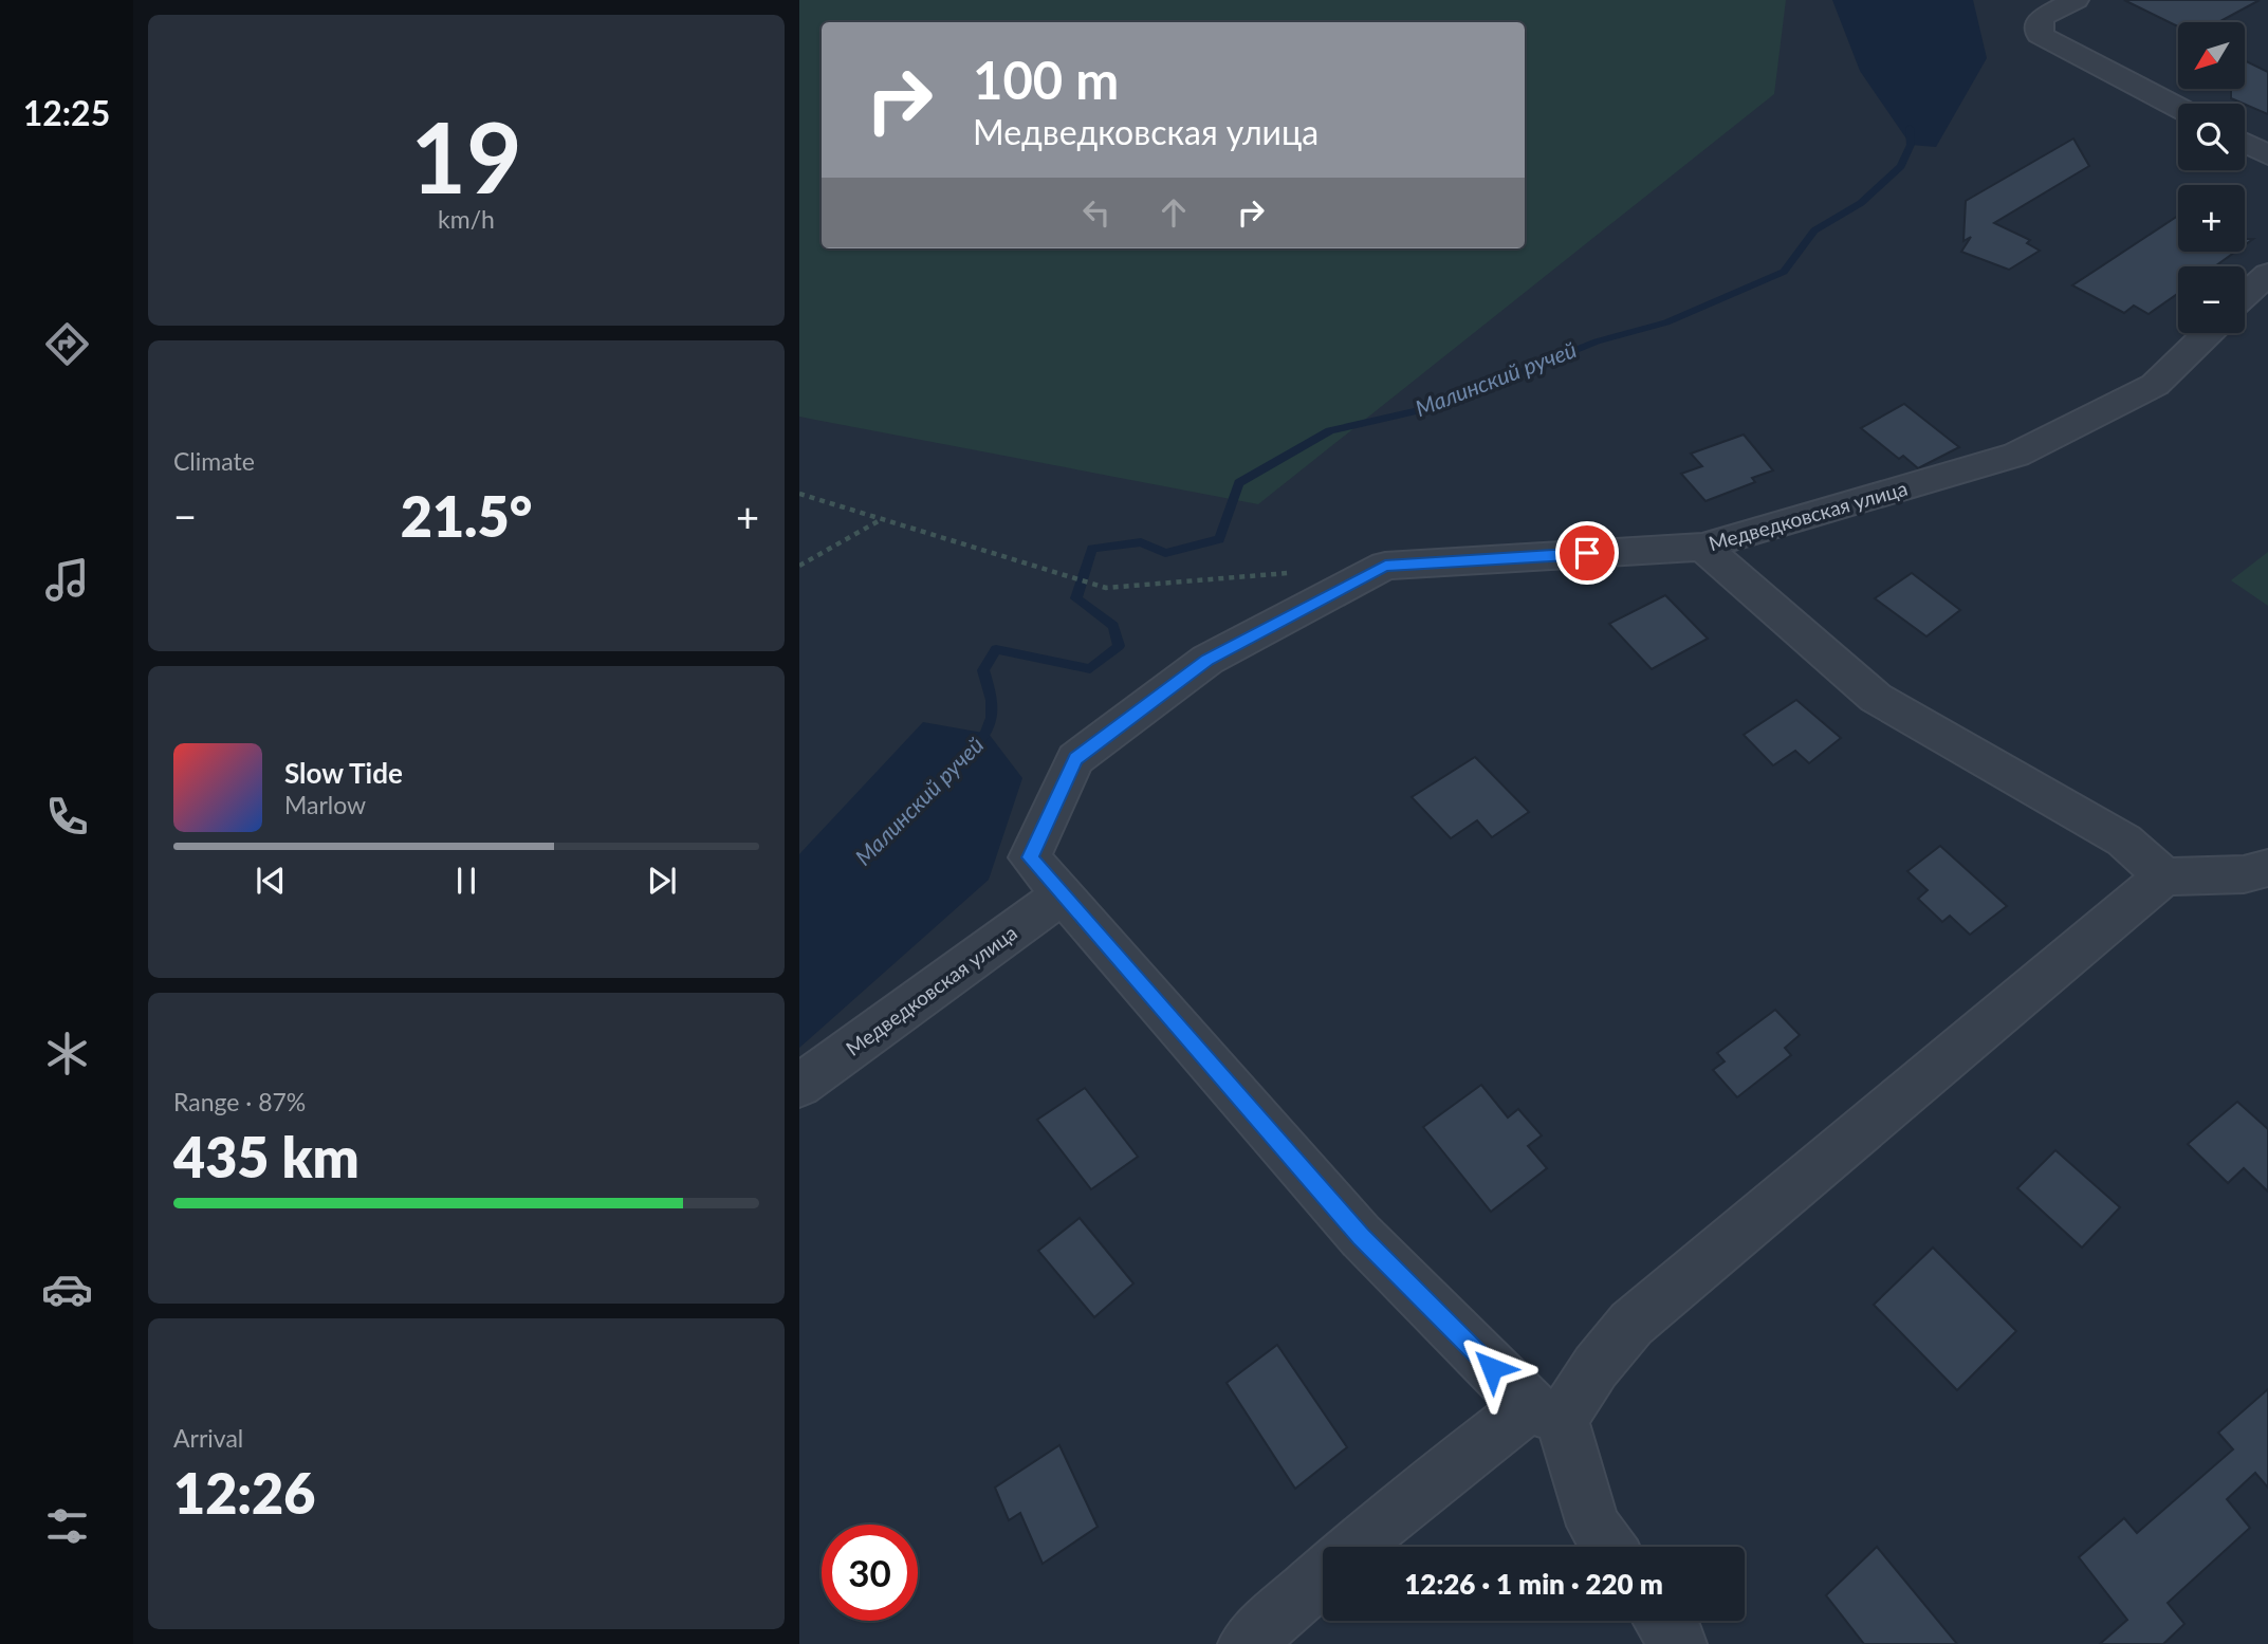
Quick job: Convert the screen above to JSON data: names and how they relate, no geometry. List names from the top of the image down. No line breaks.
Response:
{"streets":{"street":["Медведковская улица"]},"water":["Малинский ручей"],"north":"bottom left","page":{"tabs":"12:25","tile":[["19","km/h"],"Climate",["Range · 87%","435 km"],["Arrival","12:26"]],"map_buttons":["+","−"],"turn":["100 m","Медведковская улица"],"heat":["−","21.5°","+"],"song":["Slow Tide","Marlow"],"limit":"30","trip":"12:26 · 1 min · 220 m"}}
